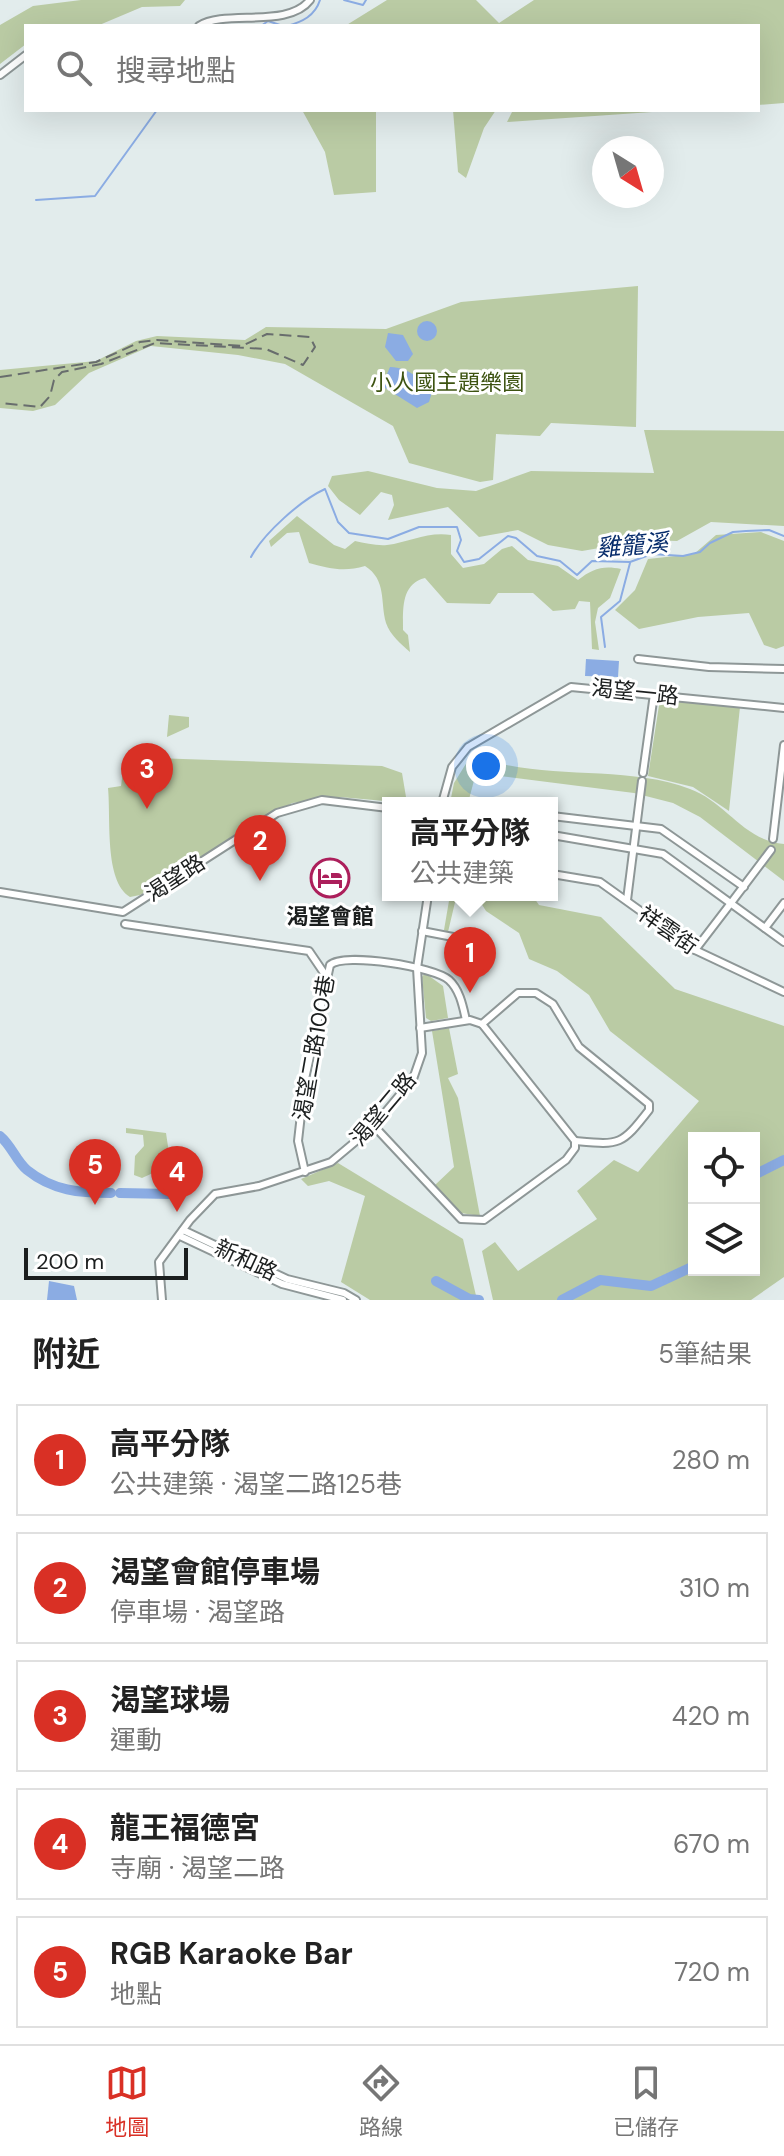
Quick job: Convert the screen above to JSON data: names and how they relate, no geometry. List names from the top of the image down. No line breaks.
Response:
{"streets":{"street":["渴望一路","渴望路","祥雲街","渴望二路100巷","渴望二路","新和路"]},"crossings":[["渴望二路100巷","渴望二路"],["渴望二路","新和路"]],"water":["雞籠溪"],"parks":["小人國主題樂園"],"places":{"hotel":["渴望會館"]},"scale_bar":"200 m","north":"bottom right","page":{"search":"搜尋地點","pins":["3","2","1","5","4"],"popup":["高平分隊","公共建築"],"scale":"200 m","heading":["附近","5筆結果"],"list":[{"mark":"1","name":"高平分隊","note":"公共建築 · 渴望二路125巷","value":"280 m"},{"mark":"2","name":"渴望會館停車場","note":"停車場 · 渴望路","value":"310 m"},{"mark":"3","name":"渴望球場","note":"運動","value":"420 m"},{"mark":"4","name":"龍王福德宮","note":"寺廟 · 渴望二路","value":"670 m"},{"mark":"5","name":"RGB Karaoke Bar","note":"地點","value":"720 m"}],"nav":["地圖","路線","已儲存"]}}
